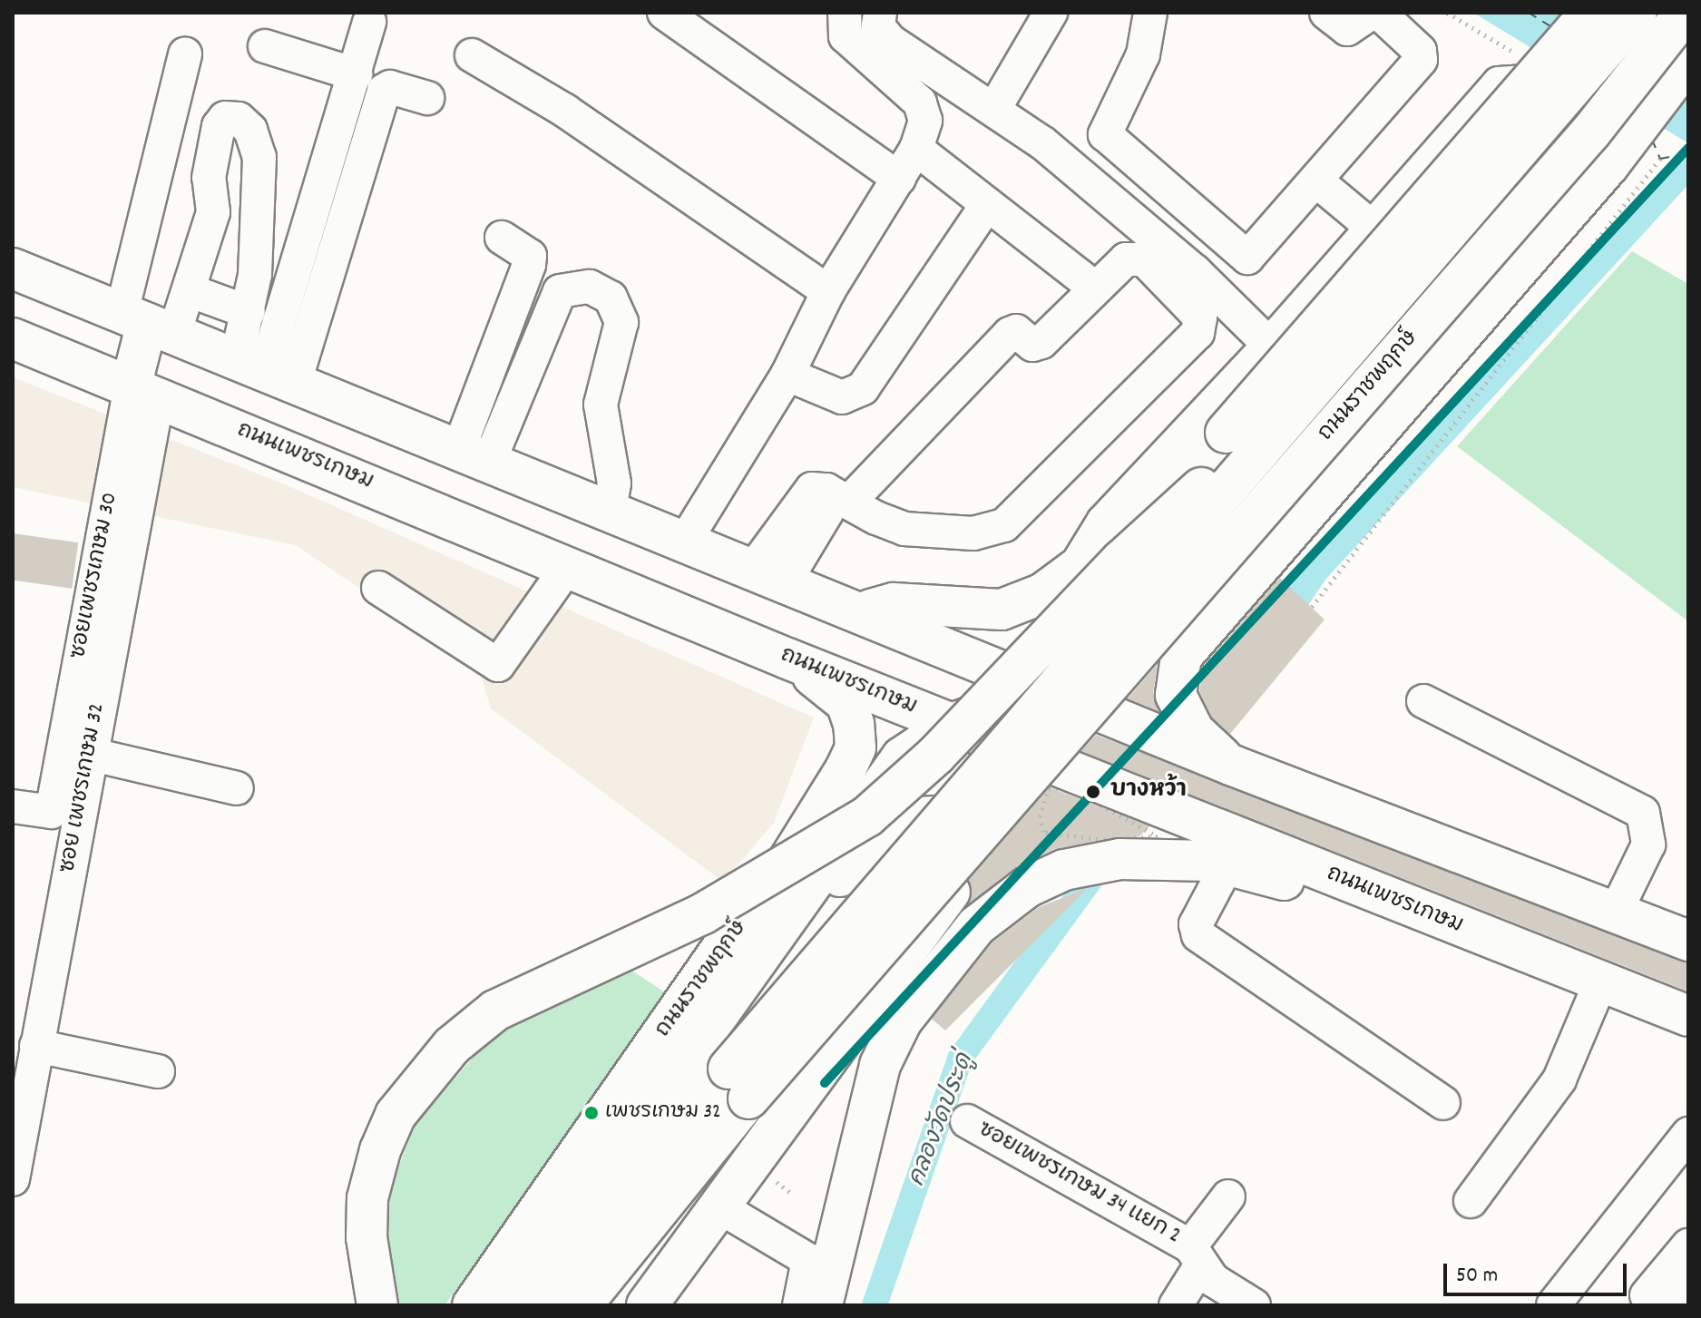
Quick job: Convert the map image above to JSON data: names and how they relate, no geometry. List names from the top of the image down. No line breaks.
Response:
{"streets":{"main road":["ถนนราชพฤกษ์","ถนนเพชรเกษม"],"street":["ซอยเพชรเกษม 30","ซอย เพชรเกษม 32","ซอยเพชรเกษม 34 แยก 2"]},"crossings":[["ถนนราชพฤกษ์","ถนนเพชรเกษม"],["ถนนเพชรเกษม","ซอยเพชรเกษม 30"],["ถนนเพชรเกษม","ซอย เพชรเกษม 32"],["ซอยเพชรเกษม 30","ซอย เพชรเกษม 32"]],"water":["คลองวัดประดู่"],"places":["บางหว้า","เพชรเกษม 32"],"scale_bar":"50 m"}
